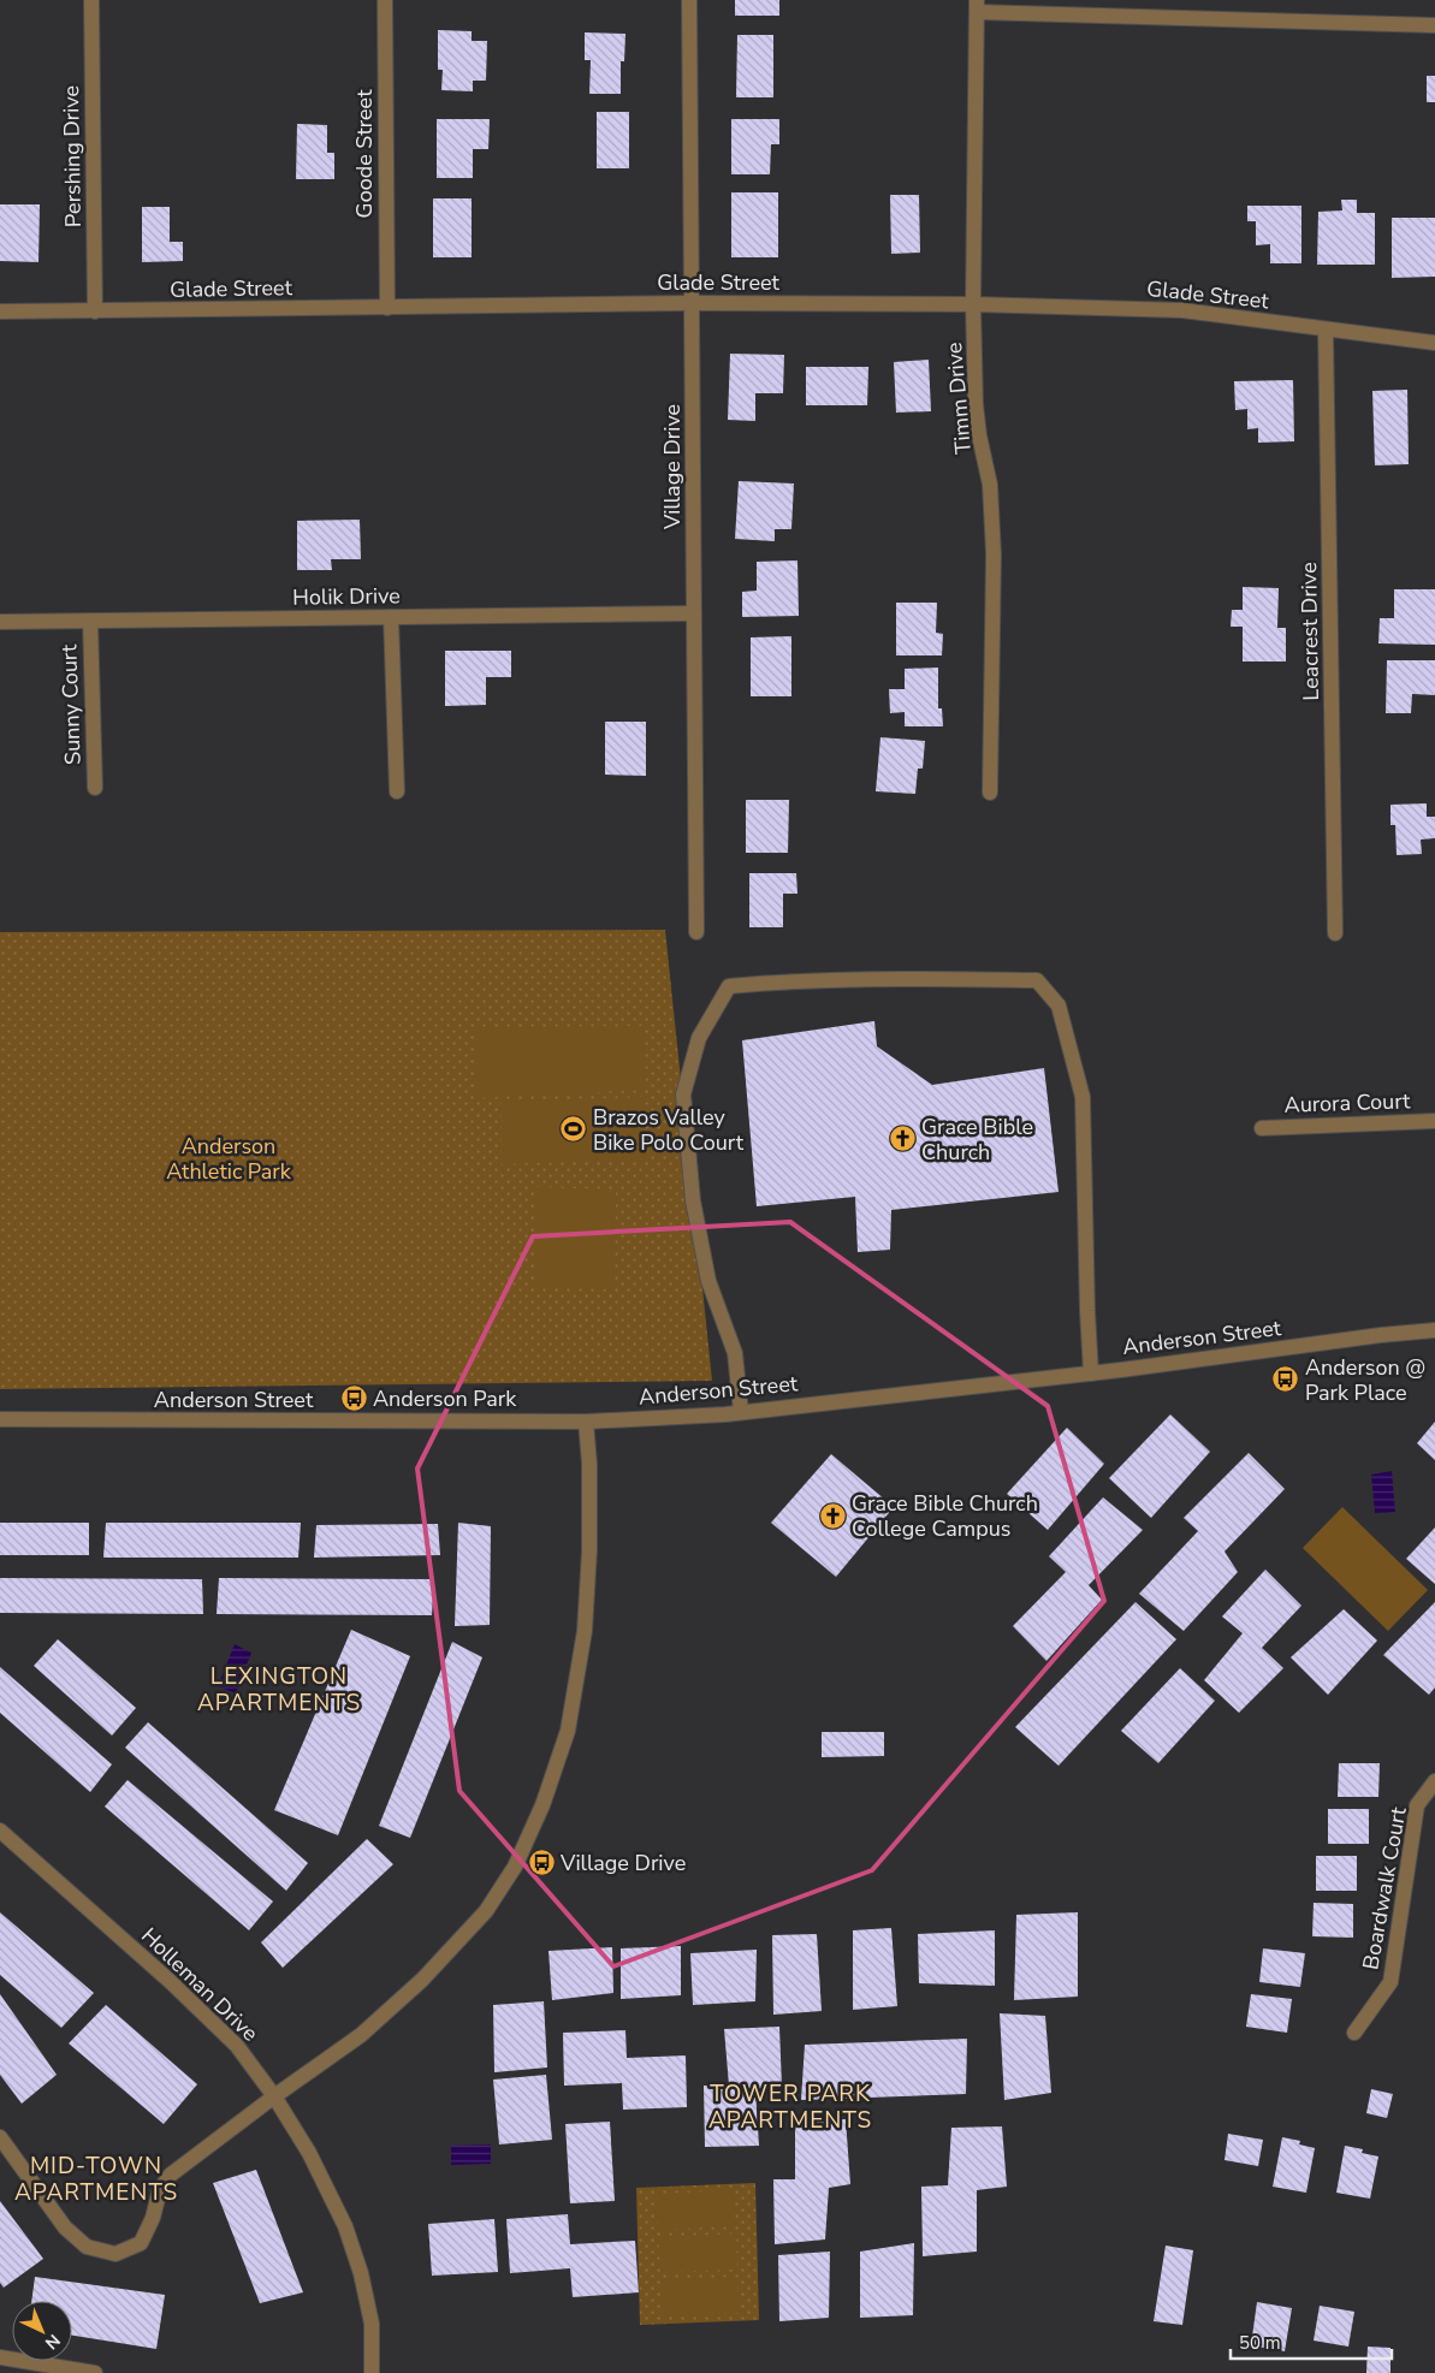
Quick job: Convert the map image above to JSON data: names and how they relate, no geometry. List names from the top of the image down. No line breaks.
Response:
{"streets":{"street":["Goode Street","Pershing Drive","Glade Street","Timm Drive","Village Drive","Holik Drive","Leacrest Drive","Sunny Court","Aurora Court","Anderson Street","Boardwalk Court","Holleman Drive"]},"crossings":[["Goode Street","Glade Street"],["Pershing Drive","Glade Street"],["Glade Street","Timm Drive"],["Glade Street","Village Drive"],["Glade Street","Leacrest Drive"],["Village Drive","Holik Drive"],["Holik Drive","Sunny Court"]],"districts":["LEXINGTON APARTMENTS","TOWER PARK APARTMENTS","MID-TOWN APARTMENTS"],"parks":["Anderson Athletic Park"],"places":{"sports":["Brazos Valley Bike Polo Court"],"church":["Grace Bible Church","Grace Bible Church College Campus"],"bus stop":["Anderson @ Park Place","Anderson Park","Village Drive"]},"scale_bar":"50 m","north":"bottom right"}
